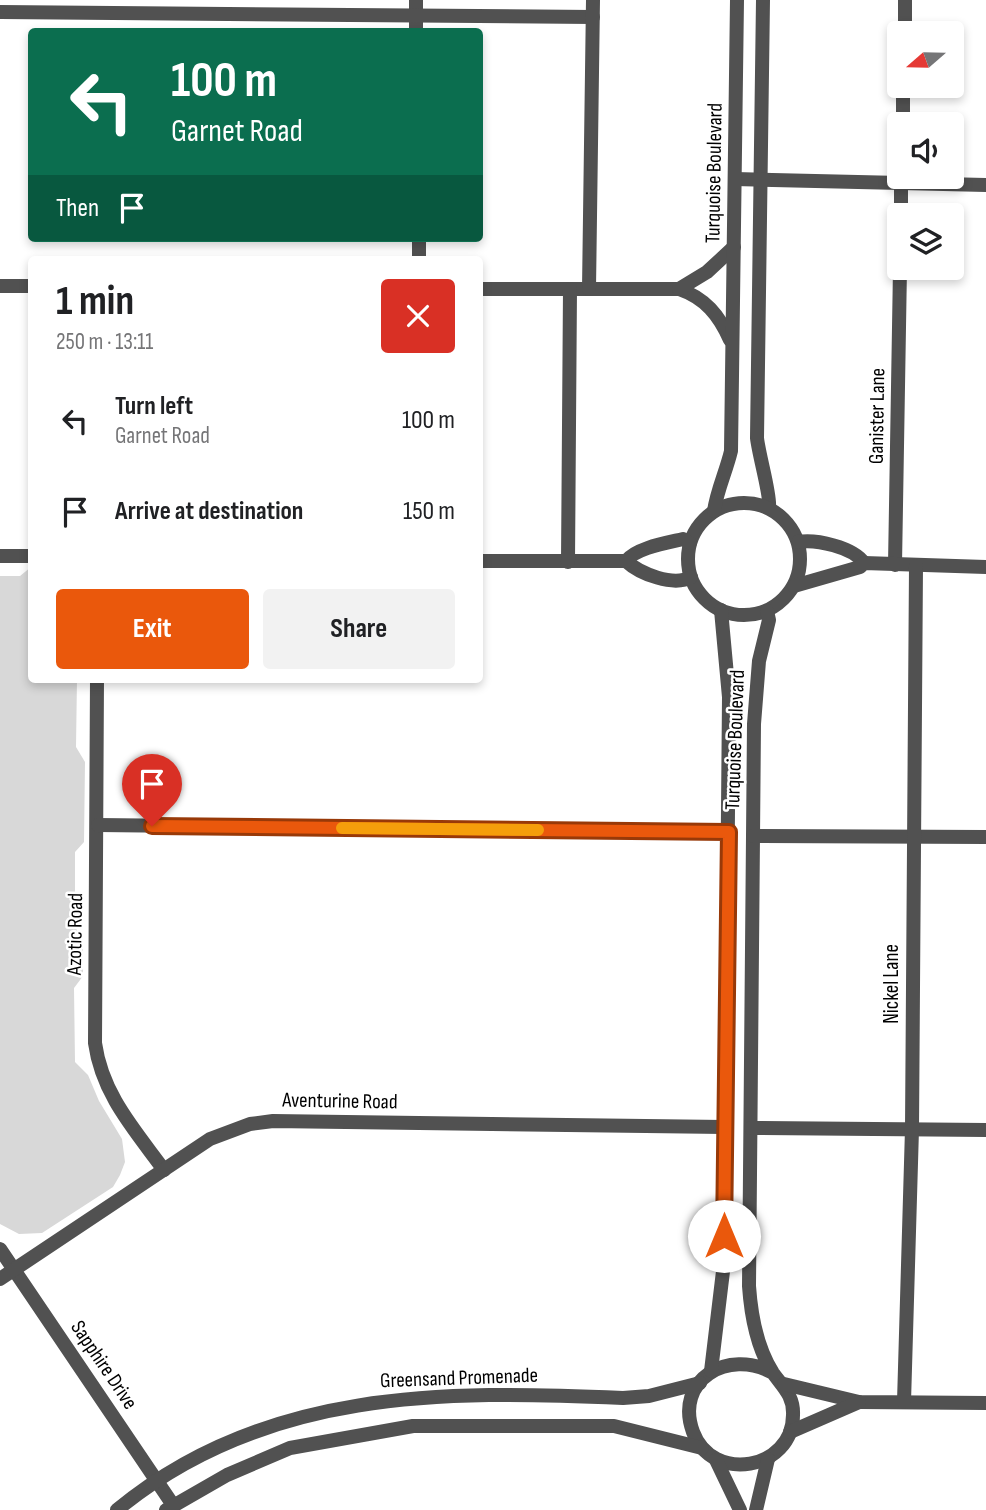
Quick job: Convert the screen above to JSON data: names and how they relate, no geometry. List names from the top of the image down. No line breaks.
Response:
{"streets":{"street":["Turquoise Boulevard","Ganister Lane","Azotic Road","Nickel Lane","Aventurine Road","Sapphire Drive","Greensand Promenade"]},"crossings":[["Turquoise Boulevard","Aventurine Road"],["Turquoise Boulevard","Greensand Promenade"],["Azotic Road","Aventurine Road"],["Aventurine Road","Sapphire Drive"],["Sapphire Drive","Greensand Promenade"]],"north":"left","page":{"turn":["100 m","Garnet Road"],"then":"Then","heading":["1 min","250 m · 13:11"],"list":[{"name":"Turn left","note":"Garnet Road","value":"100 m"},{"name":"Arrive at destination","value":"150 m"}],"buttons":["Exit","Share"]}}
